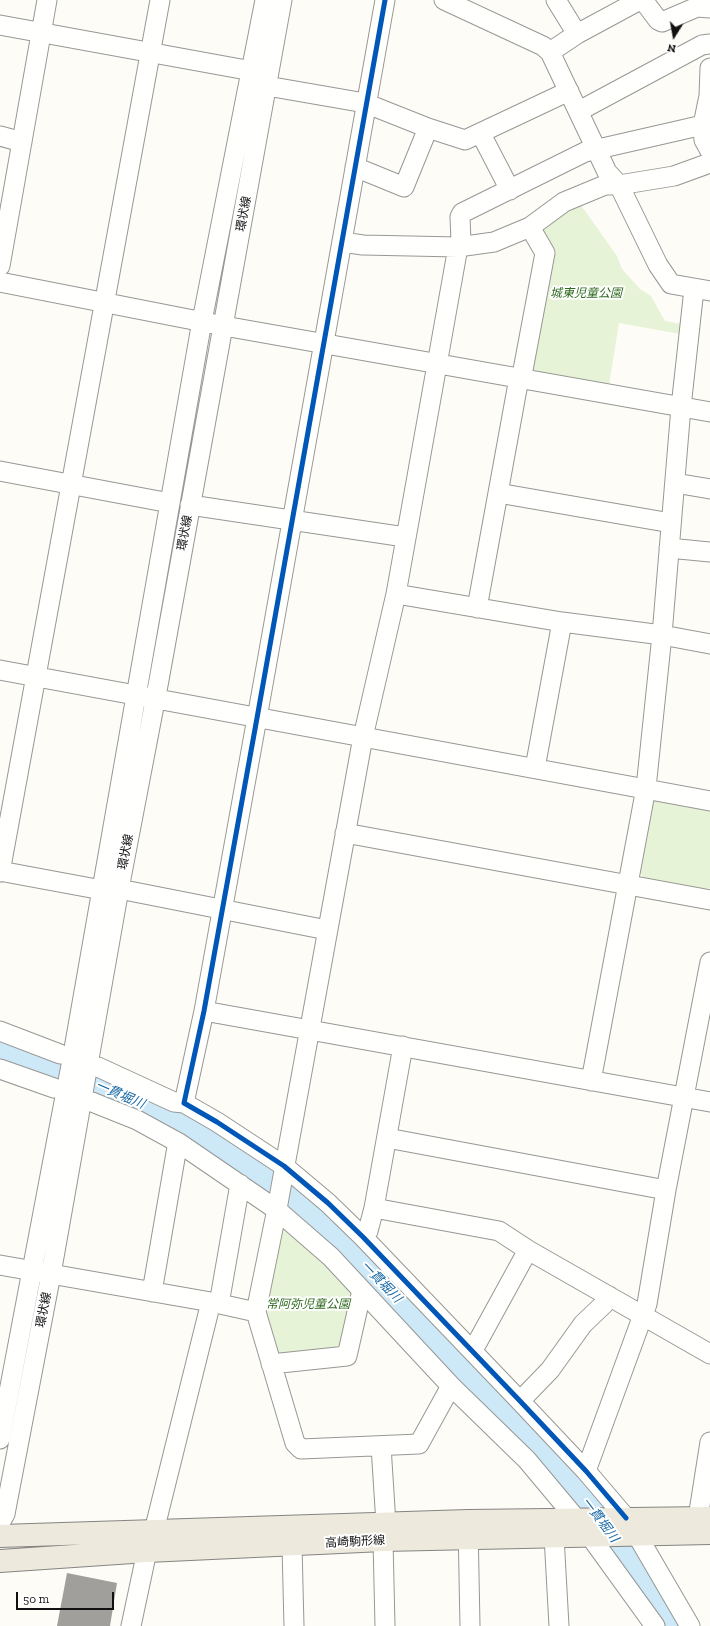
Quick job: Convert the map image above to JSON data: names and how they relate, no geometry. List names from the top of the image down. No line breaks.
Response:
{"streets":{"main road":["高崎駒形線"],"street":["環状線"]},"water":["一貫堀川"],"parks":["城東児童公園","常阿弥児童公園"],"scale_bar":"50 m","north":"bottom"}
